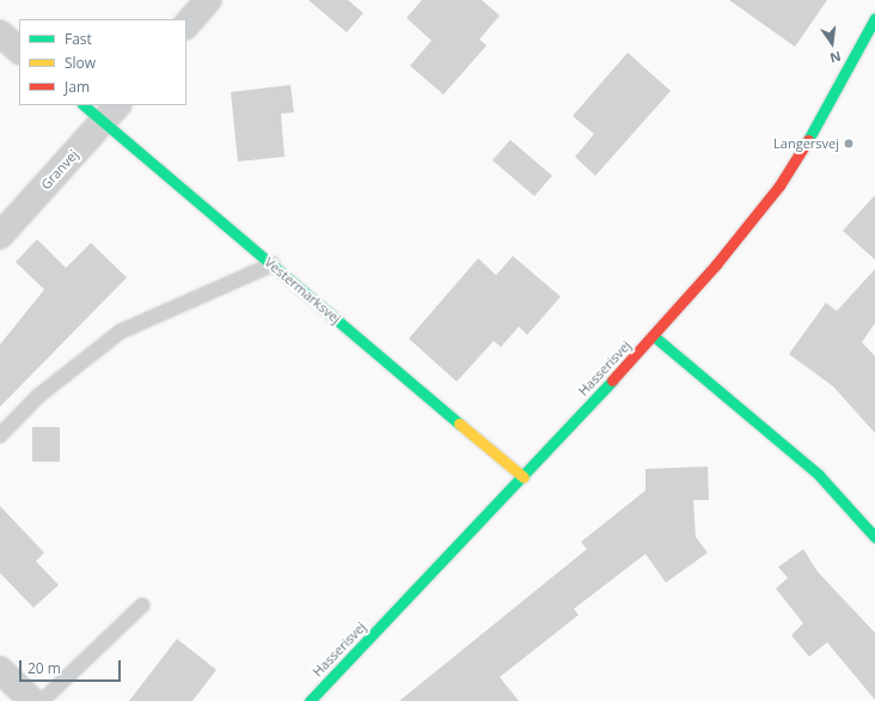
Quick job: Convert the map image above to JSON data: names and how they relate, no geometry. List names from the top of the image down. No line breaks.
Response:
{"streets":{"street":["Granvej","Vestermarksvej","Hasserisvej"]},"crossings":[["Granvej","Vestermarksvej"],["Vestermarksvej","Hasserisvej"]],"places":["Langersvej"],"legend":["Fast","Slow","Jam"],"scale_bar":"20 m","north":"bottom"}
